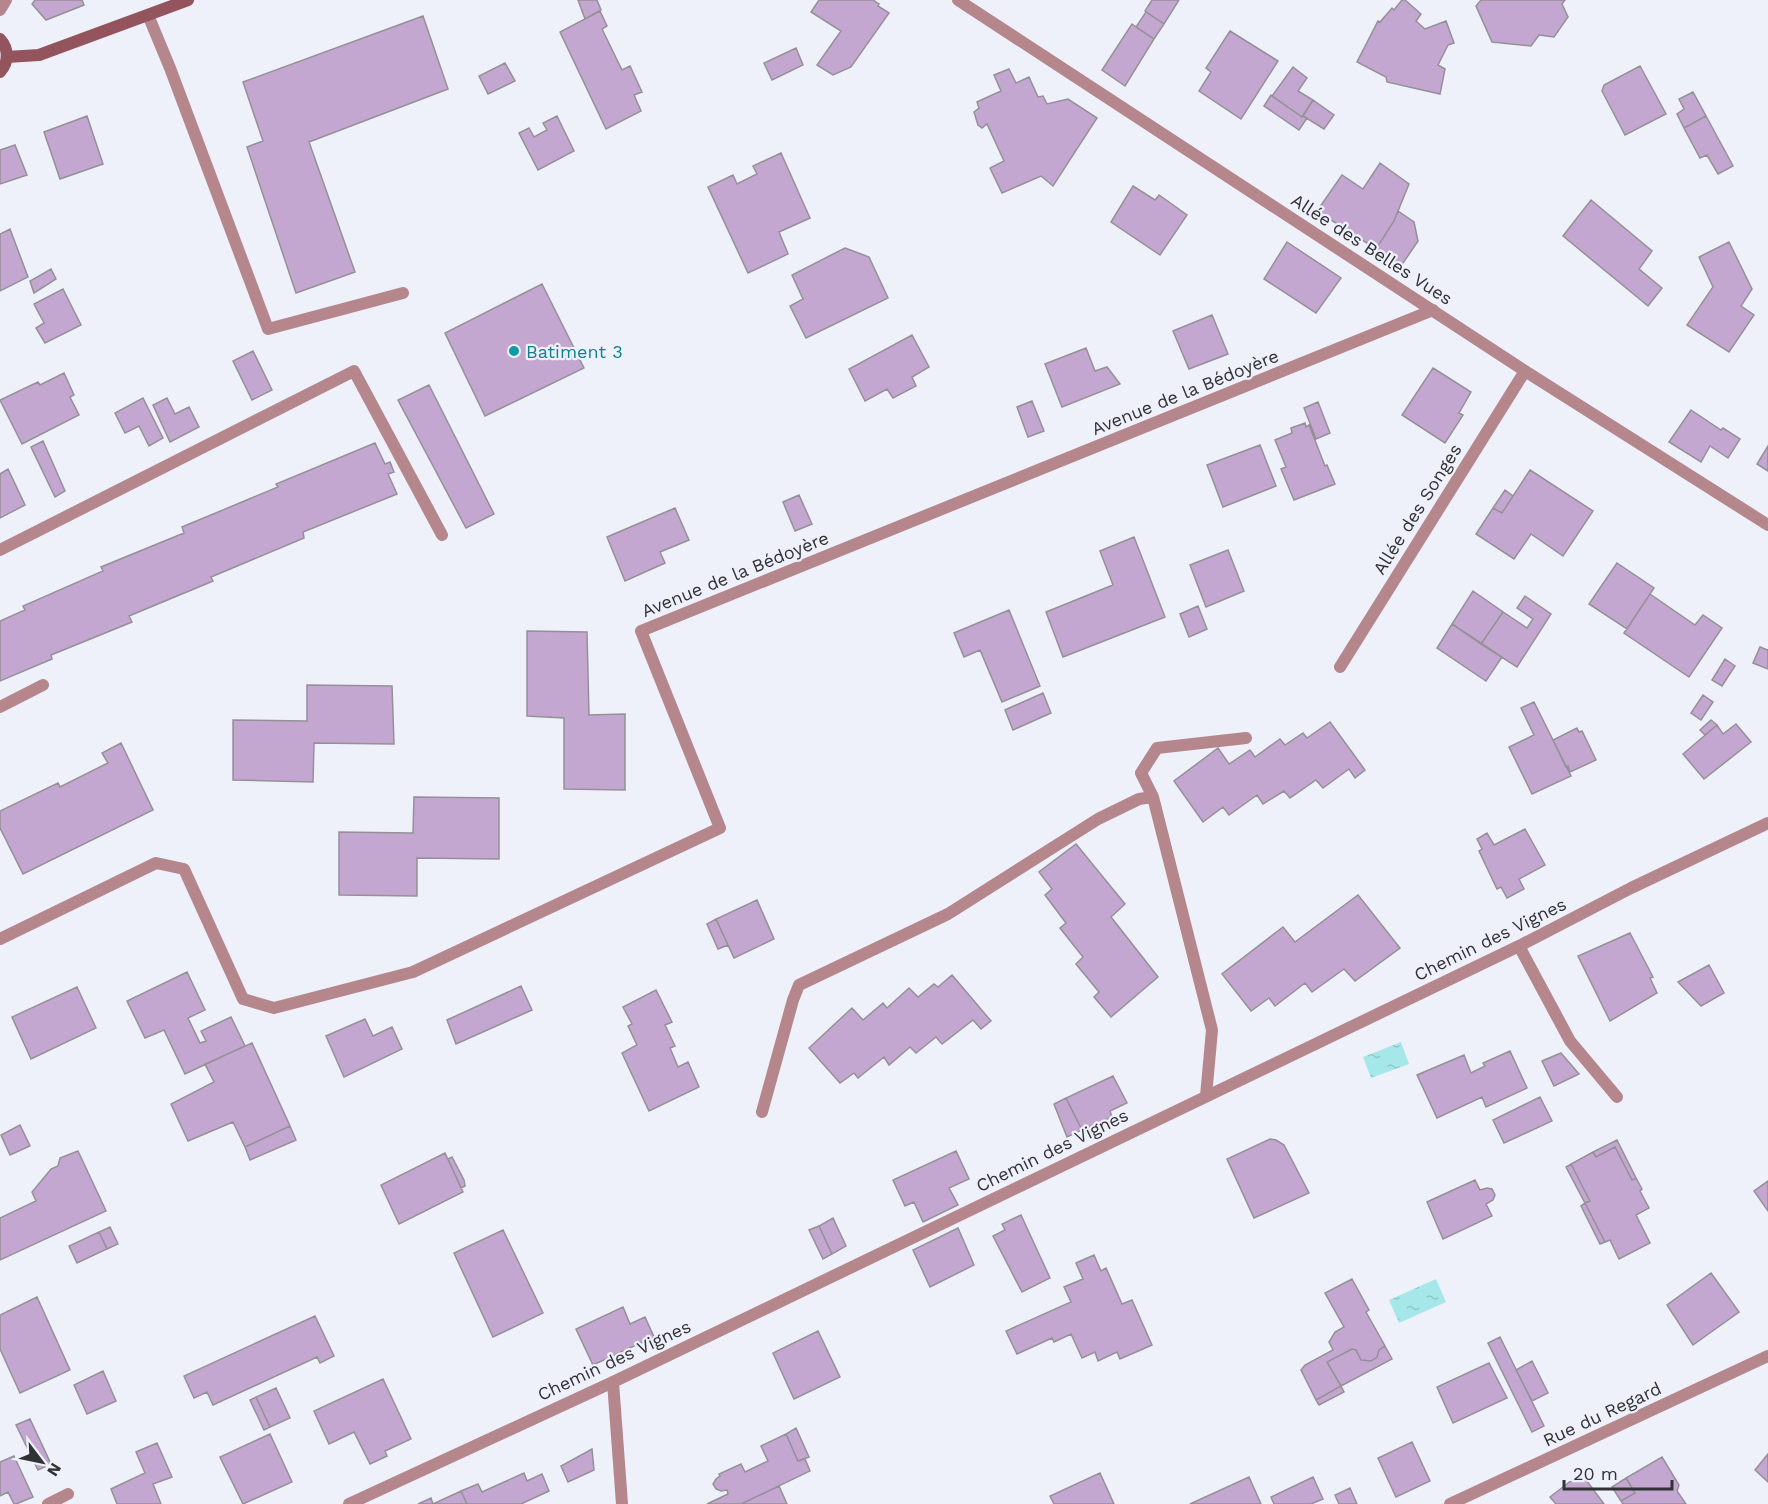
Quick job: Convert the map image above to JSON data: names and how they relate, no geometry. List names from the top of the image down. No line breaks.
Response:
{"streets":{"street":["Allée des Belles Vues","Avenue de la Bédoyère","Allée des Songes","Chemin des Vignes","Rue du Regard"]},"crossings":[["Allée des Belles Vues","Avenue de la Bédoyère"],["Allée des Belles Vues","Allée des Songes"]],"places":["Batiment 3"],"scale_bar":"20 m","north":"bottom right"}
